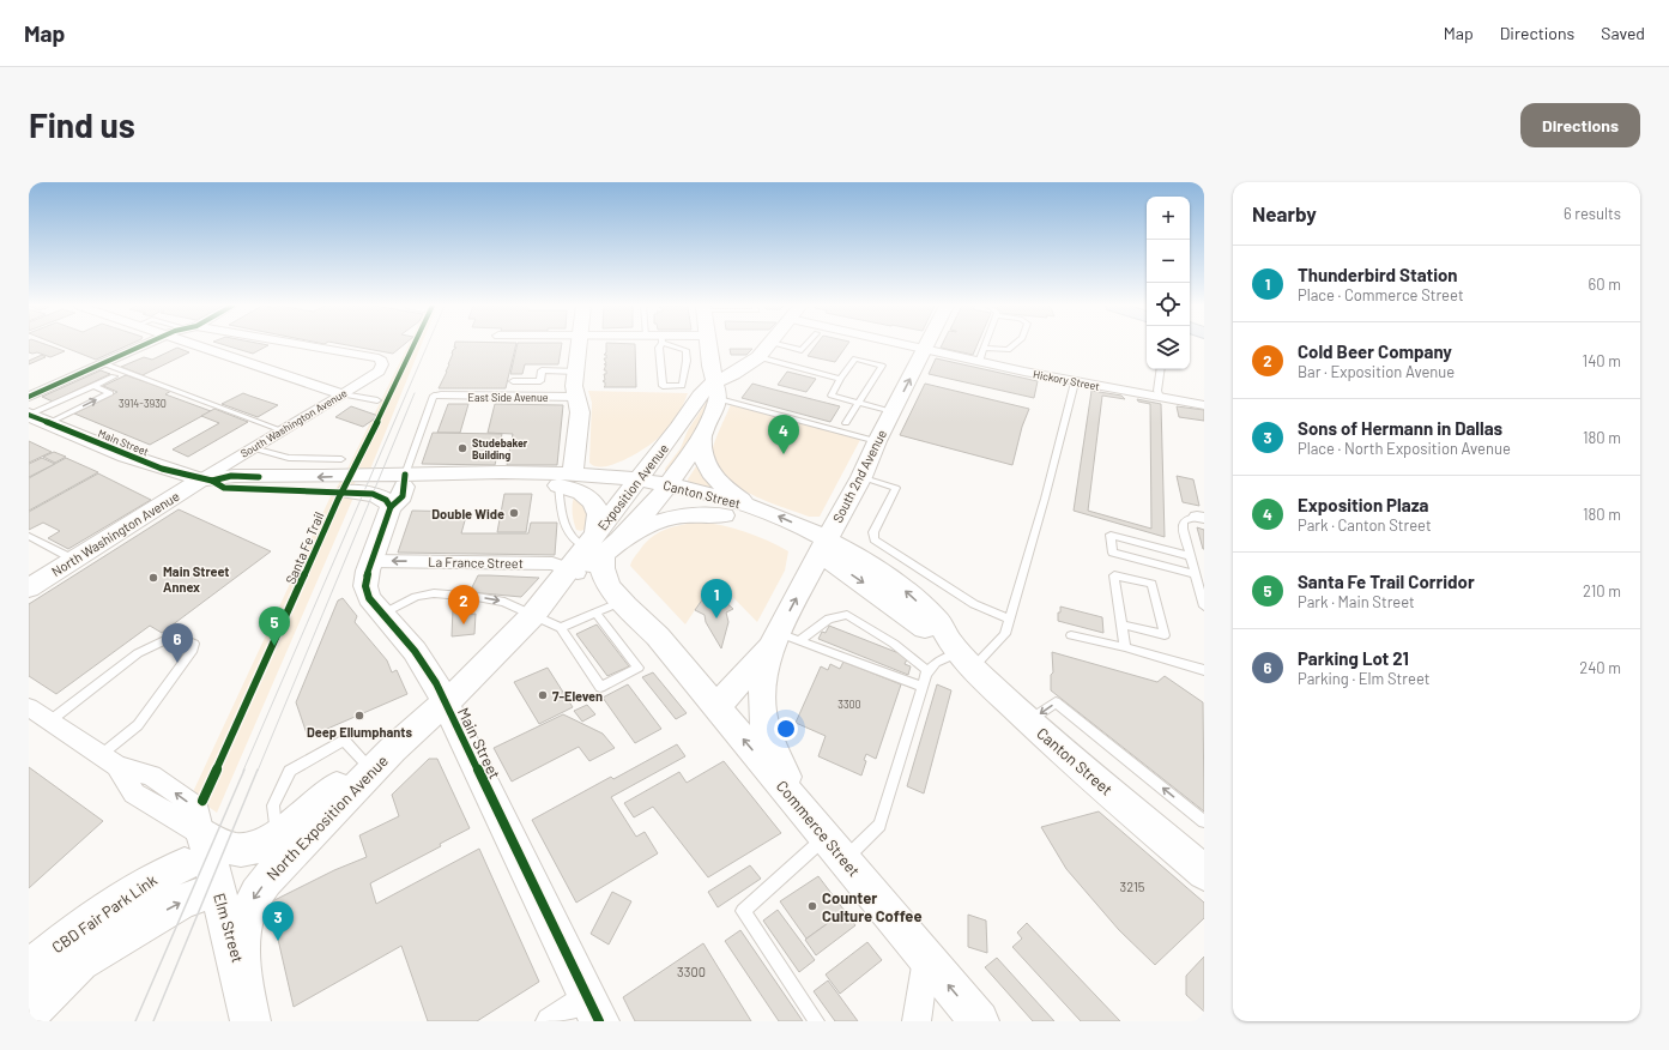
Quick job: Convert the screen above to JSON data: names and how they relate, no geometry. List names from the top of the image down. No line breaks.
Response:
{"streets":{"main road":["Main Street","South 2nd Avenue","Exposition Avenue","Canton Street","North Washington Avenue","North Exposition Avenue","Commerce Street","CBD Fair Park Link","Elm Street"],"street":["Hickory Street","East Side Avenue","South Washington Avenue","La France Street"],"cycle path":["Santa Fe Trail"]},"crossings":[["Hickory Street","South 2nd Avenue"],["South Washington Avenue","Main Street"],["South Washington Avenue","North Washington Avenue"],["Main Street","Exposition Avenue"],["Main Street","Canton Street"],["Main Street","North Washington Avenue"],["Main Street","La France Street"],["Main Street","North Exposition Avenue"],["South 2nd Avenue","Canton Street"],["South 2nd Avenue","Commerce Street"],["Exposition Avenue","Canton Street"],["Exposition Avenue","La France Street"],["Exposition Avenue","North Exposition Avenue"],["Exposition Avenue","Commerce Street"],["North Exposition Avenue","Elm Street"],["CBD Fair Park Link","Elm Street"]],"one_way":["La France Street"],"places":["Studebaker Building","Double Wide","Main Street Annex","7-Eleven","Deep Ellumphants","Counter Culture Coffee"],"house_numbers":["3914-3930","3300","3215","3300"],"page":{"header":"Map","nav":["Map","Directions","Saved"],"buttons":"Directions","title":"Find us","heading":["Nearby","6 results"],"map_buttons":["+","−"],"list":[{"mark":"1","name":"Thunderbird Station","note":"Place · Commerce Street","value":"60 m"},{"mark":"2","name":"Cold Beer Company","note":"Bar · Exposition Avenue","value":"140 m"},{"mark":"3","name":"Sons of Hermann in Dallas","note":"Place · North Exposition Avenue","value":"180 m"},{"mark":"4","name":"Exposition Plaza","note":"Park · Canton Street","value":"180 m"},{"mark":"5","name":"Santa Fe Trail Corridor","note":"Park · Main Street","value":"210 m"},{"mark":"6","name":"Parking Lot 21","note":"Parking · Elm Street","value":"240 m"}],"pins":["4","1","2","5","6","3"]}}
